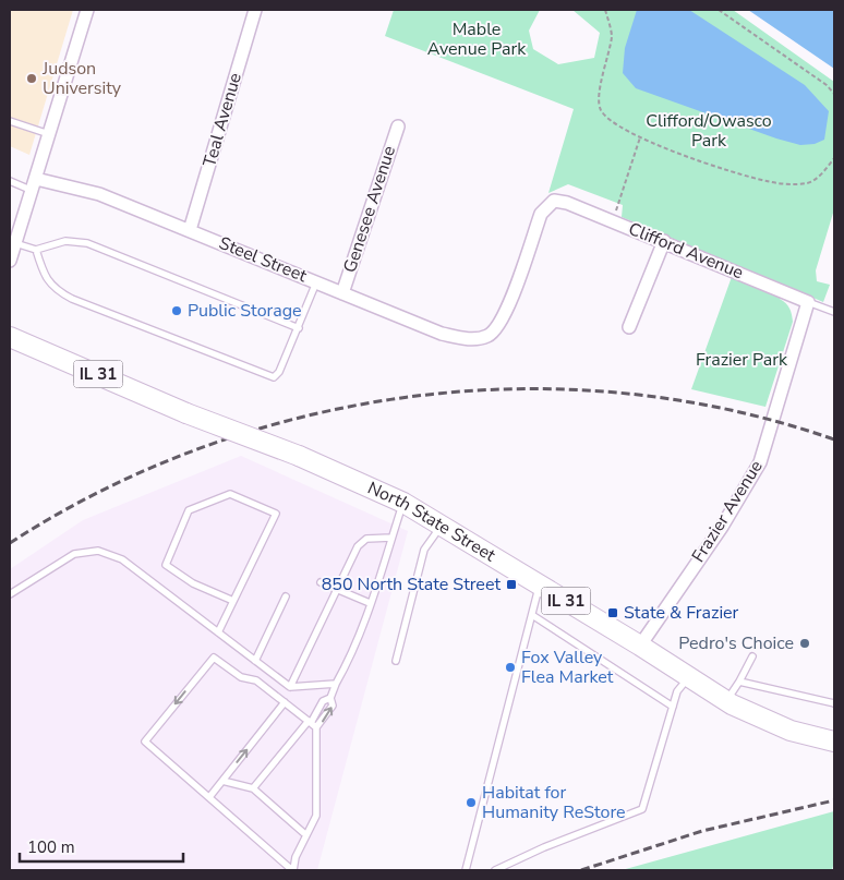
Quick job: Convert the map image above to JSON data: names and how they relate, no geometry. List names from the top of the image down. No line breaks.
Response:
{"streets":{"main road":["IL 31","North State Street"],"street":["Teal Avenue","Genesee Avenue","Clifford Avenue","Steel Street","Frazier Avenue"]},"crossings":[["Teal Avenue","Steel Street"],["Genesee Avenue","Steel Street"],["Clifford Avenue","Steel Street"],["Clifford Avenue","Frazier Avenue"],["Frazier Avenue","North State Street"]],"parks":["Mable Avenue Park","Clifford/Owasco Park","Frazier Park"],"places":{"other":["Judson University","Public Storage","Pedro's Choice","Fox Valley Flea Market","Habitat for Humanity ReStore"],"transit":["850 North State Street","State & Frazier"]},"scale_bar":"100 m"}
